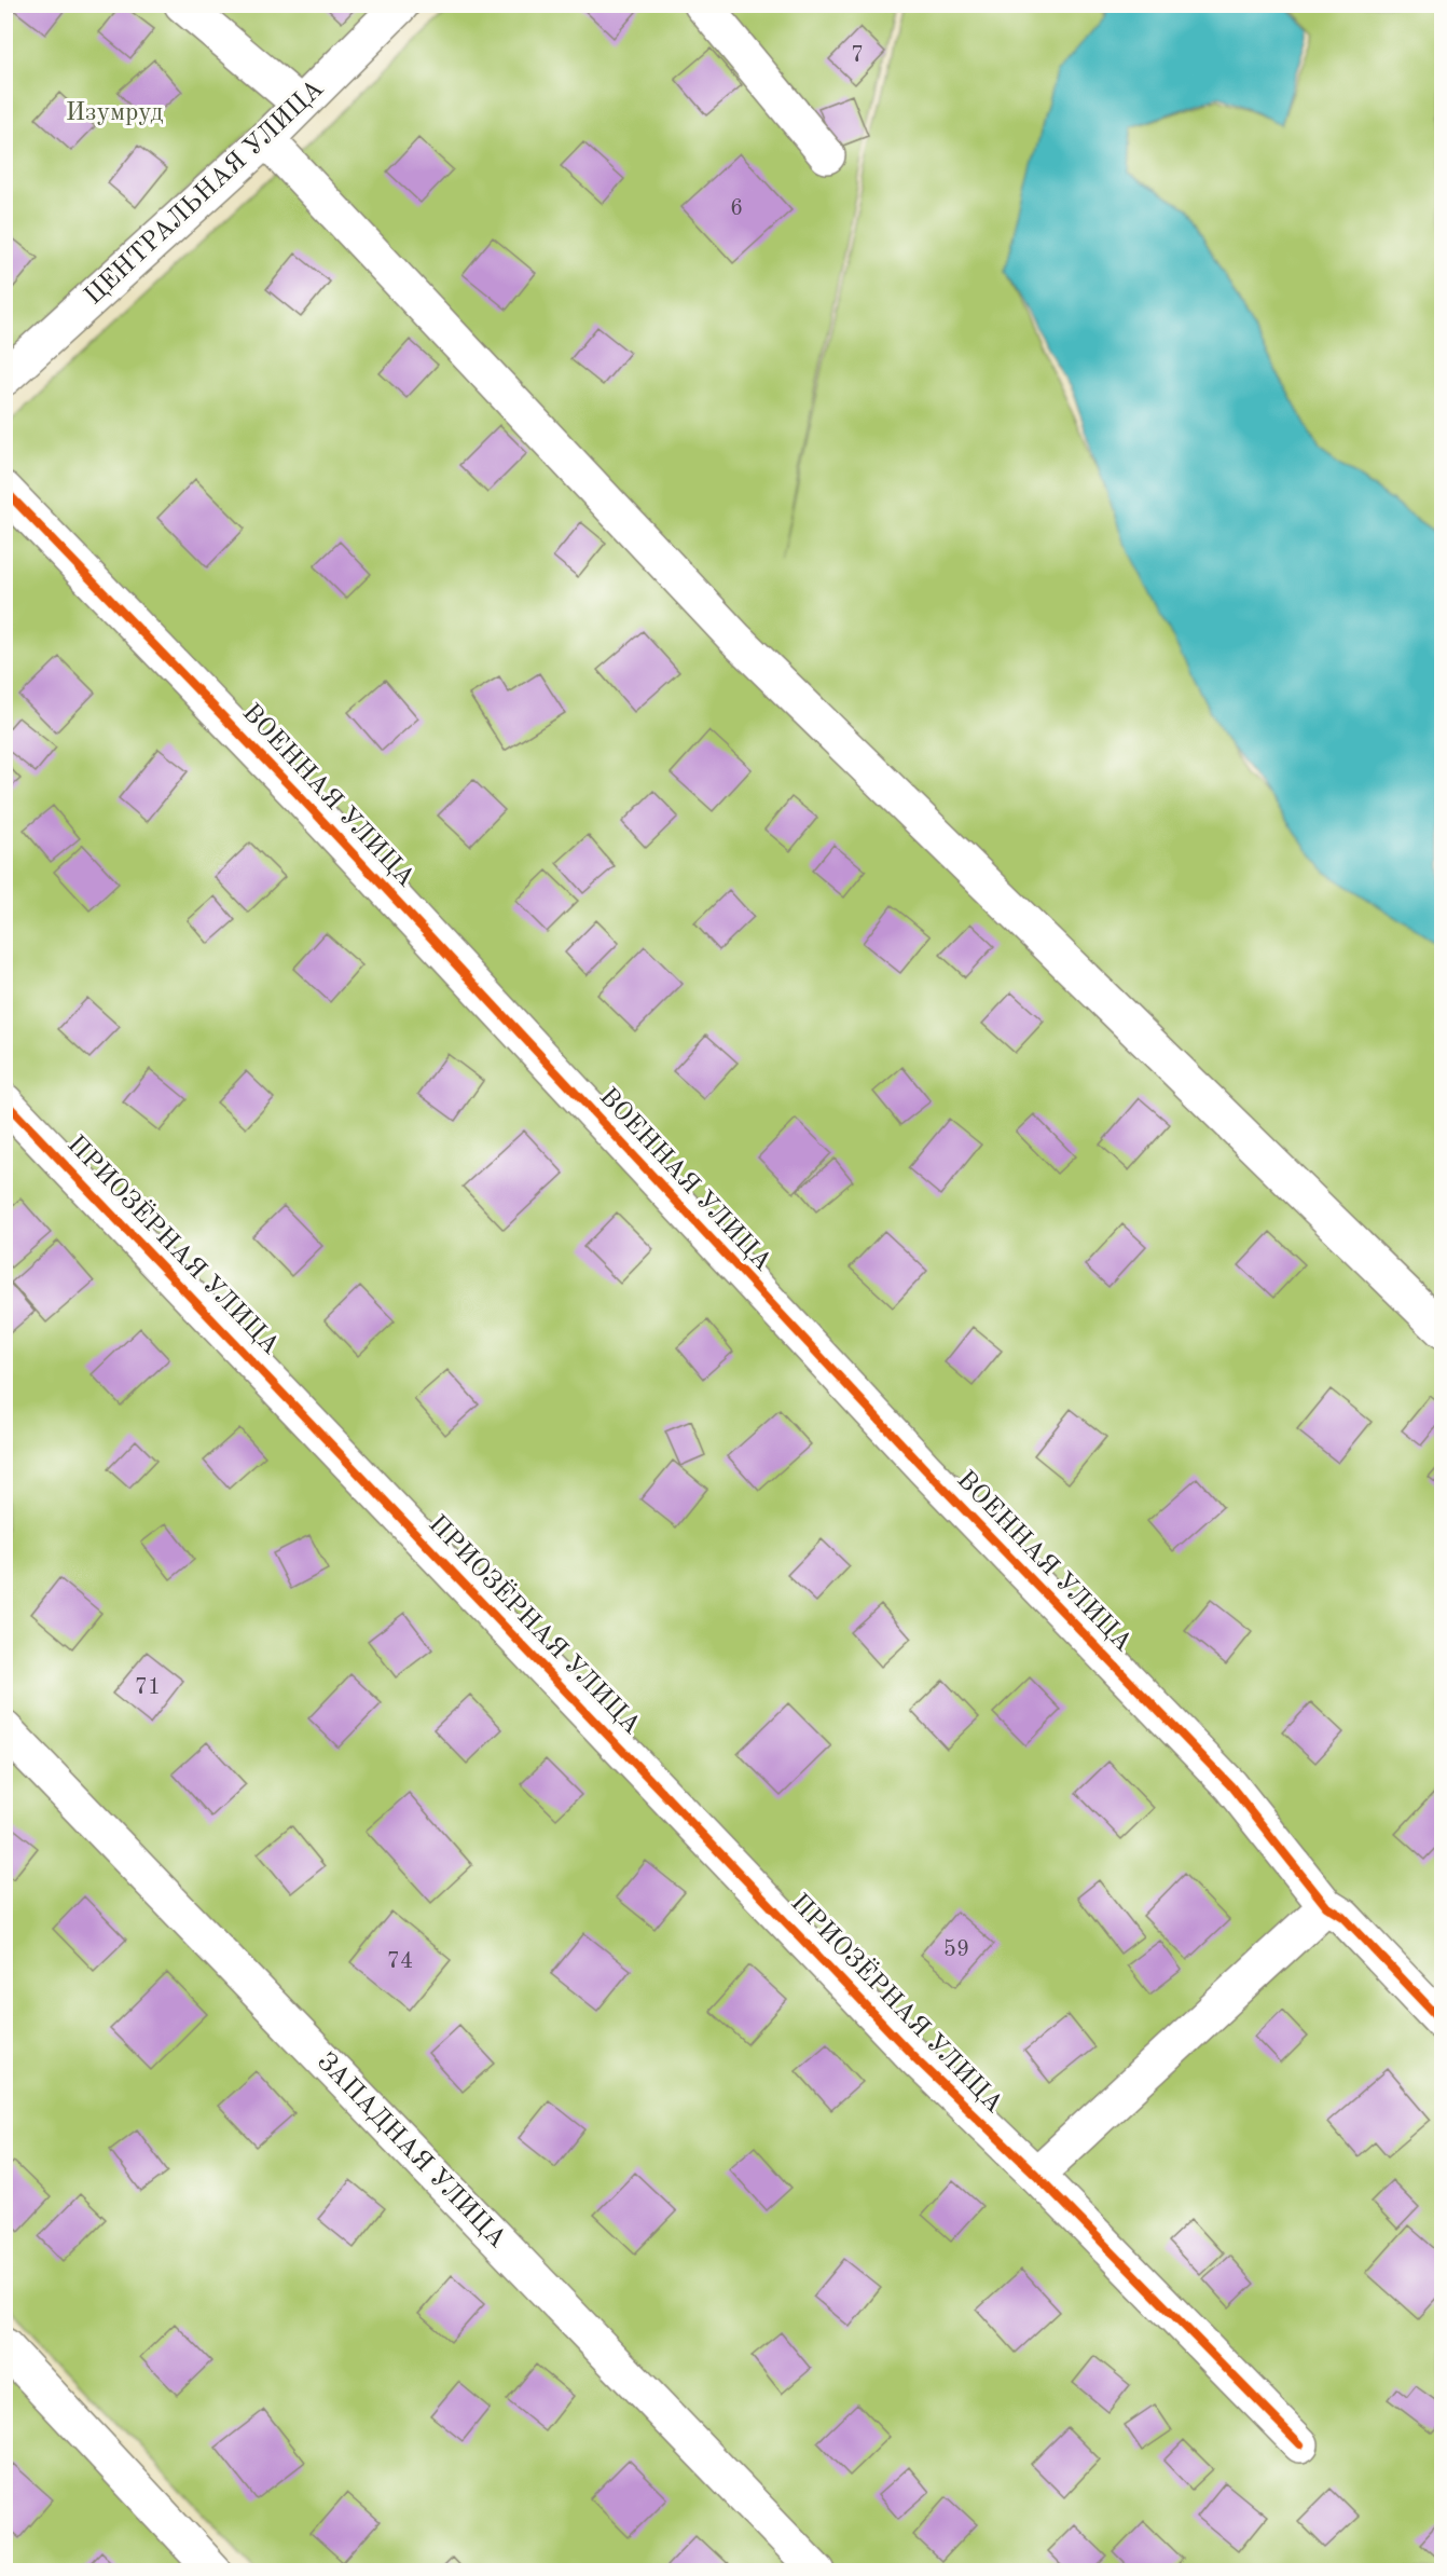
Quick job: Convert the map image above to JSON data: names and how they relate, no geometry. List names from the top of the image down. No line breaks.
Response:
{"streets":{"street":["ЦЕНТРАЛЬНАЯ УЛИЦА","ВОЕННАЯ УЛИЦА","ПРИОЗЁРНАЯ УЛИЦА","ЗАПАДНАЯ УЛИЦА"]},"parks":["Изумруд"],"house_numbers":["7","6","71","59","74"]}
